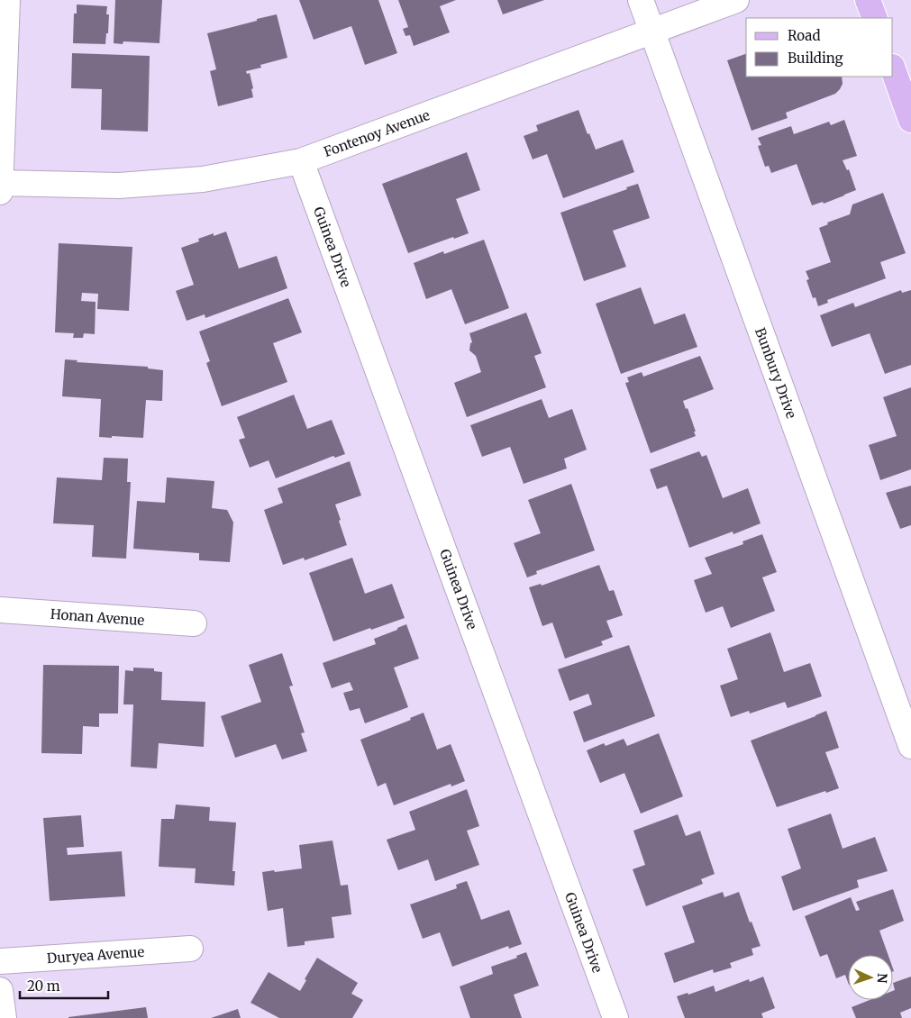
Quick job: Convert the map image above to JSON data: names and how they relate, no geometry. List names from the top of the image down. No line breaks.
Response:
{"streets":{"street":["Fontenoy Avenue","Guinea Drive","Bunbury Drive","Honan Avenue","Duryea Avenue"]},"crossings":[["Fontenoy Avenue","Guinea Drive"],["Fontenoy Avenue","Bunbury Drive"]],"legend":["Road","Building"],"scale_bar":"20 m","north":"right"}
